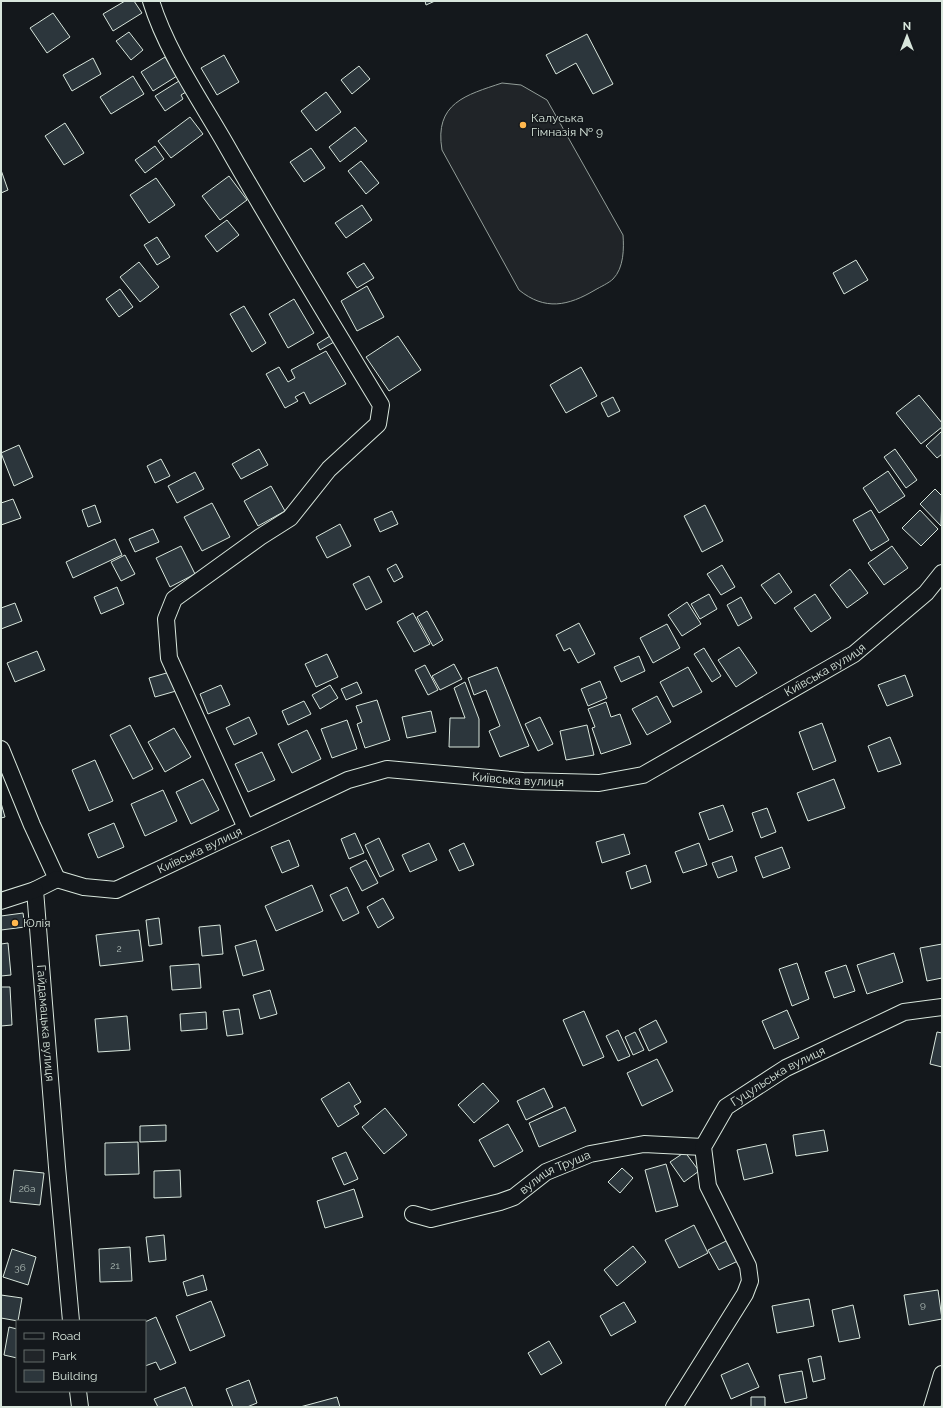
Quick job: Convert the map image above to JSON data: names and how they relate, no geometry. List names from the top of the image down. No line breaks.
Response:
{"streets":{"street":["Київська вулиця","Гайдамацька вулиця","Гуцульська вулиця","вулиця Труша"]},"crossings":[["Гуцульська вулиця","вулиця Труша"]],"places":["Калуська Гімназія № 9","Юлія"],"house_numbers":["2","26а","21","36","9"],"legend":["Road","Park","Building"],"north":"top"}
